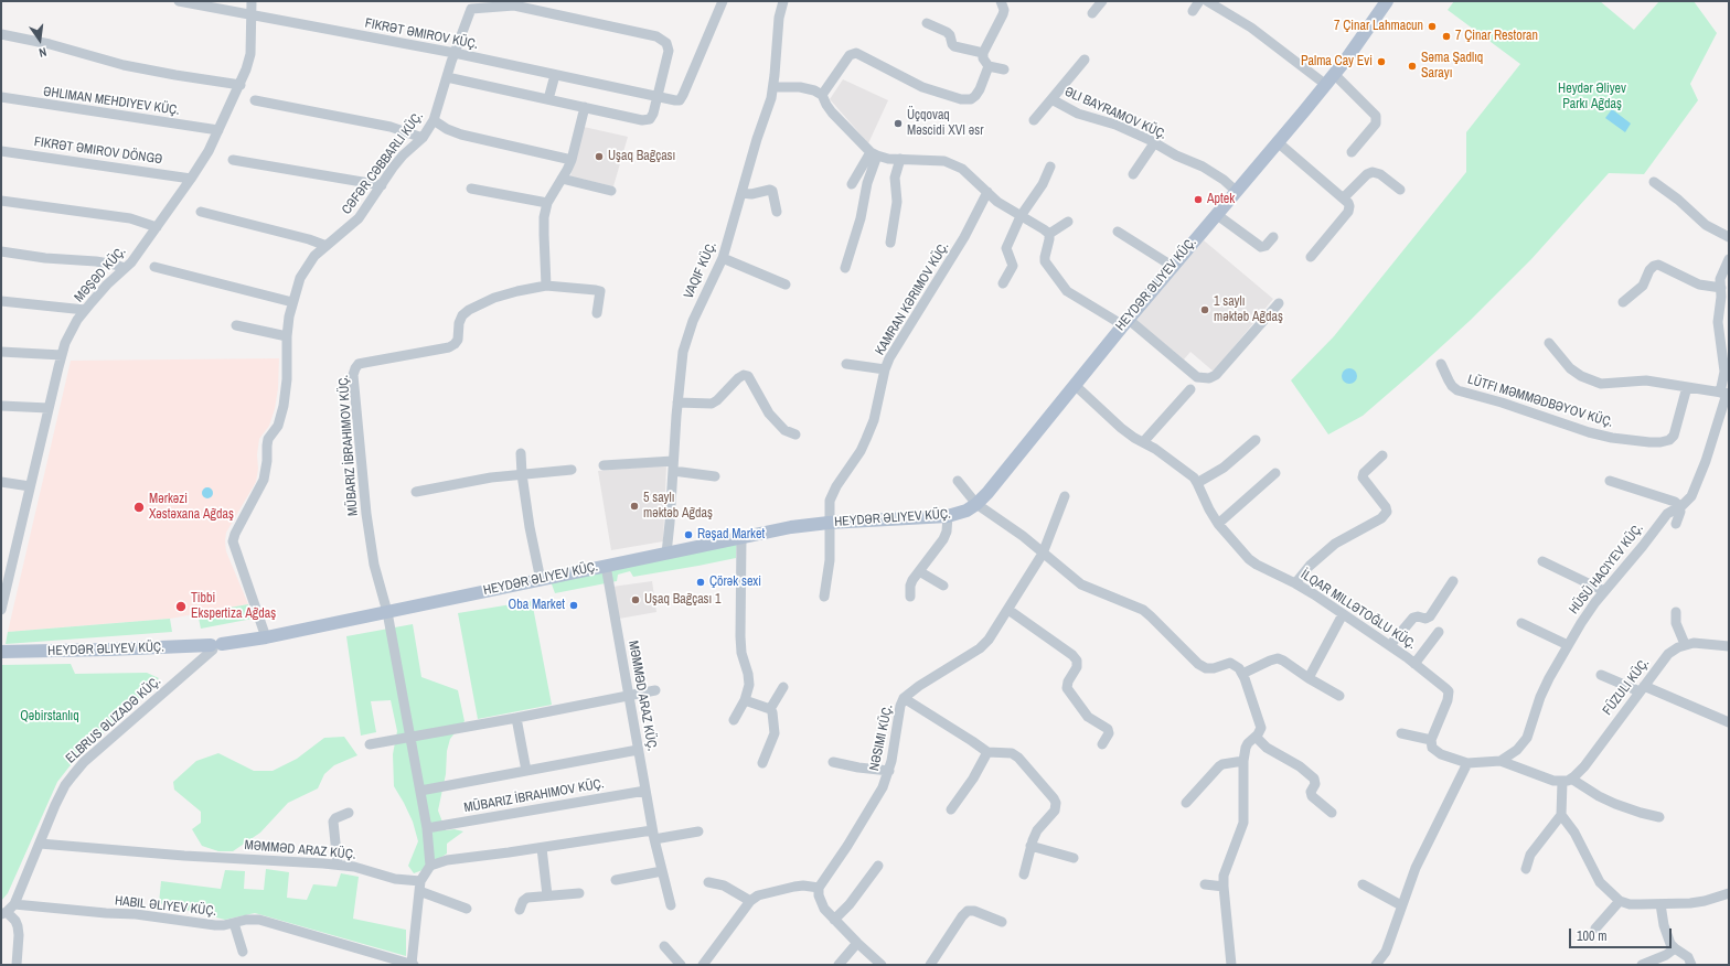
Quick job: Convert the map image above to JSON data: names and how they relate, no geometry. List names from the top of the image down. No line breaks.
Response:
{"streets":{"main road":["HEYDƏR ƏLIYEV KÜÇ."],"street":["FIKRƏT ƏMIROV KÜÇ.","ƏHLIMAN MEHDIYEV KÜÇ.","ƏLI BAYRAMOV KÜÇ.","FIKRƏT ƏMIROV DÖNGƏ","VAQIF KÜÇ.","MƏŞƏD KÜÇ.","KAMRAN KƏRIMOV KÜÇ.","LÜTFI MƏMMƏDBƏYOV KÜÇ.","MÜBARIZ İBRAHIMOV KÜÇ.","İLQAR MILLƏTOĞLU KÜÇ.","FÜZULI KÜÇ.","MƏMMƏD ARAZ KÜÇ.","ELBRUS ƏLIZADƏ KÜÇ.","NƏSIMI KÜÇ.","HABIL ƏLIYEV KÜÇ."]},"crossings":[["FIKRƏT ƏMIROV KÜÇ.","MƏŞƏD KÜÇ."],["ƏHLIMAN MEHDIYEV KÜÇ.","MƏŞƏD KÜÇ."],["ƏLI BAYRAMOV KÜÇ.","HEYDƏR ƏLIYEV KÜÇ."],["FIKRƏT ƏMIROV DÖNGƏ","MƏŞƏD KÜÇ."],["VAQIF KÜÇ.","HEYDƏR ƏLIYEV KÜÇ."],["HEYDƏR ƏLIYEV KÜÇ.","KAMRAN KƏRIMOV KÜÇ."],["HEYDƏR ƏLIYEV KÜÇ.","MÜBARIZ İBRAHIMOV KÜÇ."],["HEYDƏR ƏLIYEV KÜÇ.","İLQAR MILLƏTOĞLU KÜÇ."],["HEYDƏR ƏLIYEV KÜÇ.","MƏMMƏD ARAZ KÜÇ."],["HEYDƏR ƏLIYEV KÜÇ.","ELBRUS ƏLIZADƏ KÜÇ."],["MÜBARIZ İBRAHIMOV KÜÇ.","MƏMMƏD ARAZ KÜÇ."],["MƏMMƏD ARAZ KÜÇ.","ELBRUS ƏLIZADƏ KÜÇ."],["ELBRUS ƏLIZADƏ KÜÇ.","HABIL ƏLIYEV KÜÇ."]],"parks":["Heydər Əliyev Parkı Ağdaş","Qəbirstanlıq"],"places":["7 Çinar Lahmacun","7 Çinar Restoran","Palma Cay Evi","Səma Şadlıq Sarayı","Üçqovaq Məscidi XVI əsr","Uşaq Bağçası","Aptek","1 saylı məktəb Ağdaş","5 saylı məktəb Ağdaş","Mərkəzi Xəstəxana Ağdaş","Rəşad Market","Çörək sexi","Uşaq Bağçası 1","Oba Market","Tibbi Ekspertiza Ağdaş"],"scale_bar":"100 m","north":"bottom"}
